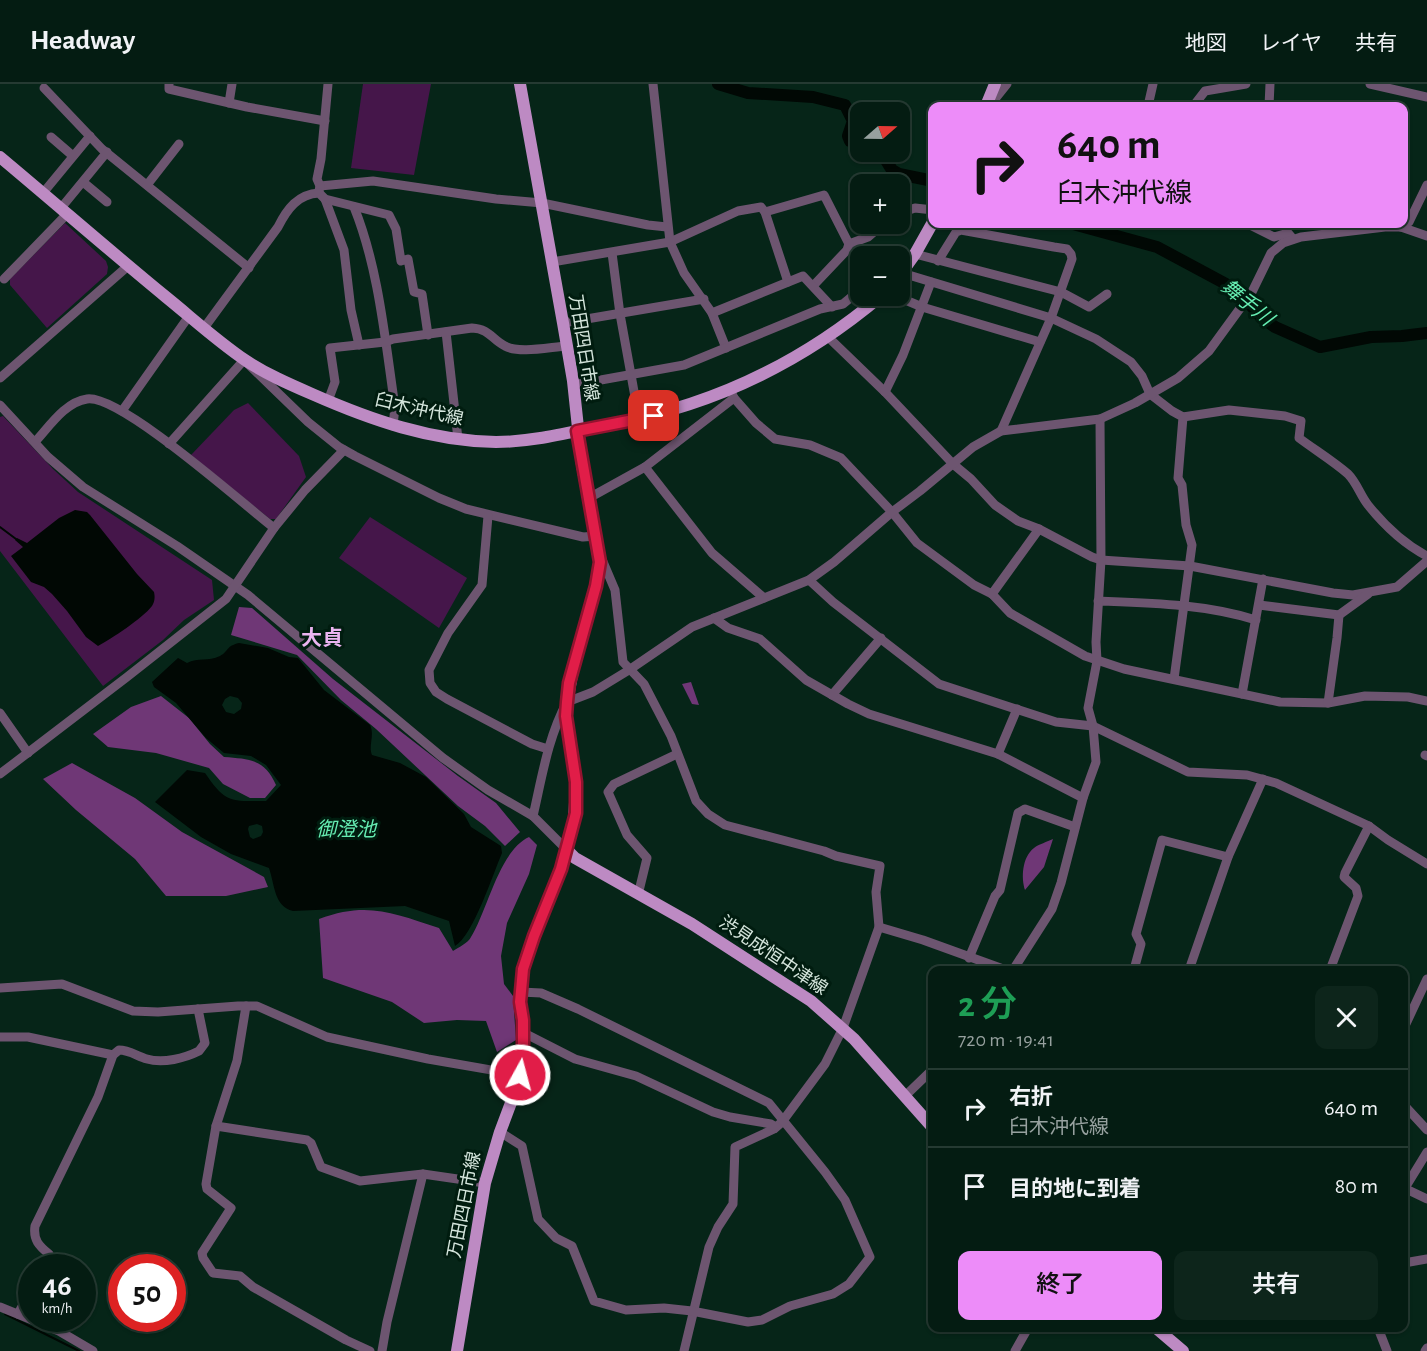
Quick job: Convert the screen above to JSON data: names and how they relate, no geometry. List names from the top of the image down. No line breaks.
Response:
{"streets":{"main road":["万田四日市線","臼木沖代線","渋見成恒中津線"]},"crossings":[["万田四日市線","臼木沖代線"],["万田四日市線","渋見成恒中津線"]],"districts":["大貞"],"water":["舞手川","御澄池"],"north":"right","page":{"header":"Headway","nav":["地図","レイヤ","共有"],"map_buttons":["+","−"],"turn":["640 m","臼木沖代線"],"heading":["2 分","720 m · 19:41"],"list":[{"name":"右折","note":"臼木沖代線","value":"640 m"},{"name":"目的地に到着","value":"80 m"}],"buttons":["終了","共有"],"speed":"46 km/h","limit":"50"}}
